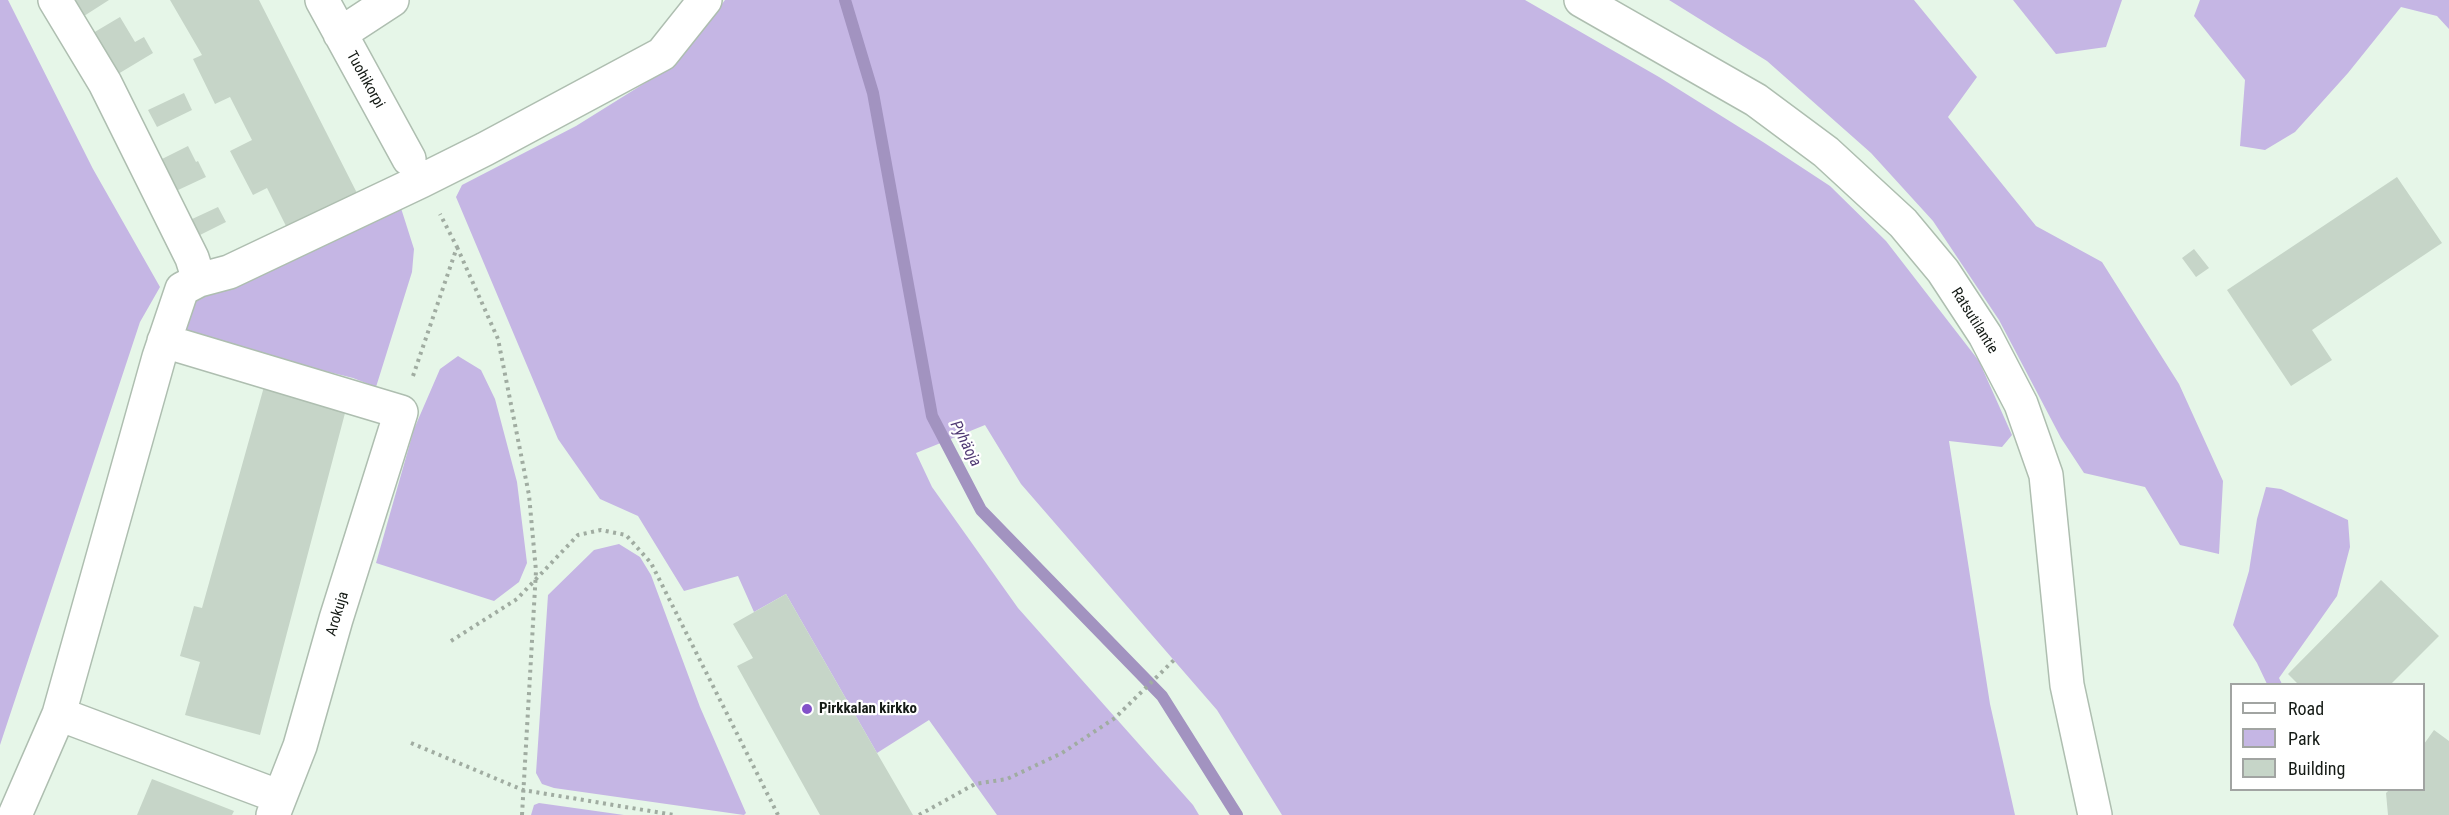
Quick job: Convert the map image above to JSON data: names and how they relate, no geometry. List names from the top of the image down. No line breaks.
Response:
{"streets":{"street":["Tuohikorpi","Ratsutilantie","Arokuja"]},"water":["Pyhäoja"],"places":["Pirkkalan kirkko"],"legend":["Road","Park","Building"]}
